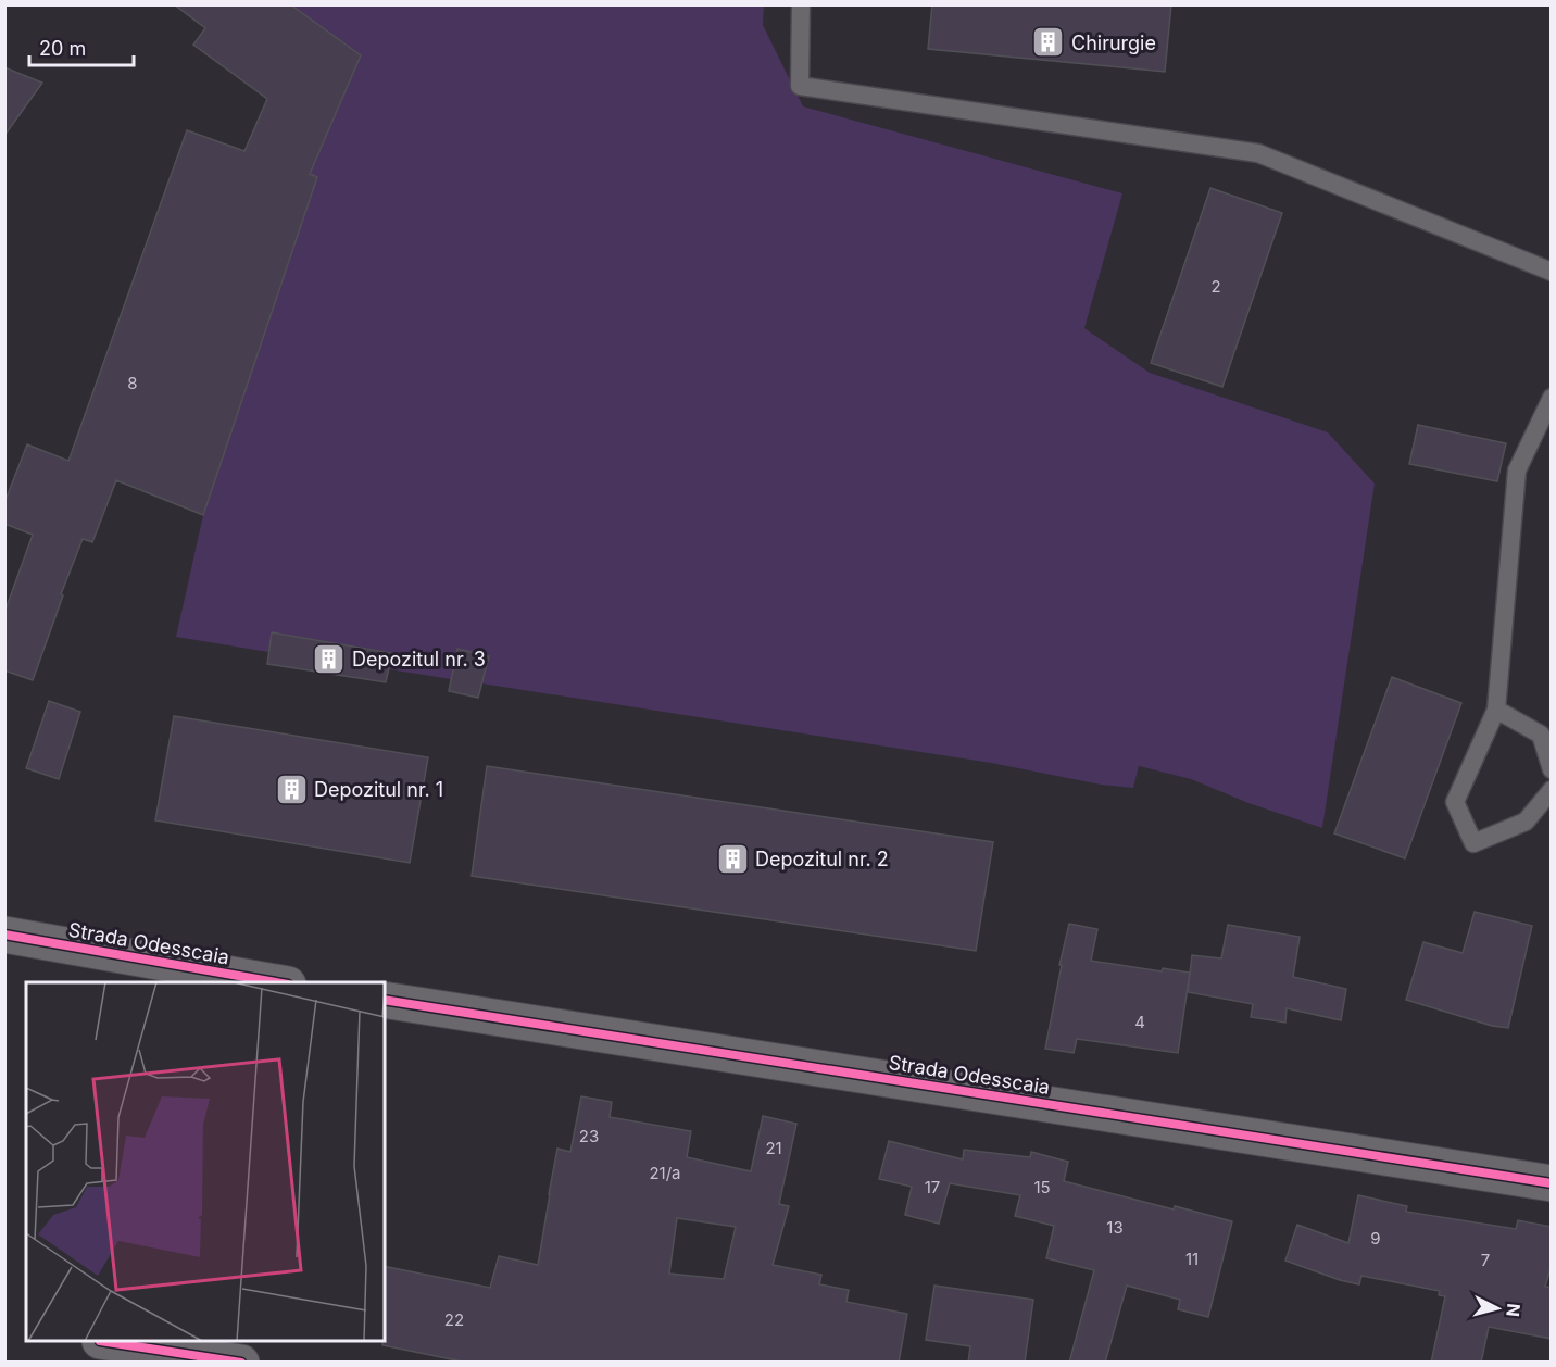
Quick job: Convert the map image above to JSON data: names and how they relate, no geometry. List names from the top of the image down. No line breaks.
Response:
{"streets":{"street":["Strada Odesscaia"]},"places":{"building":["Chirurgie","Depozitul nr. 3","Depozitul nr. 1","Depozitul nr. 2"]},"house_numbers":["2","8","4","23","21","21/a","17","15","13","9","11","7","22"],"scale_bar":"20 m","north":"right"}
